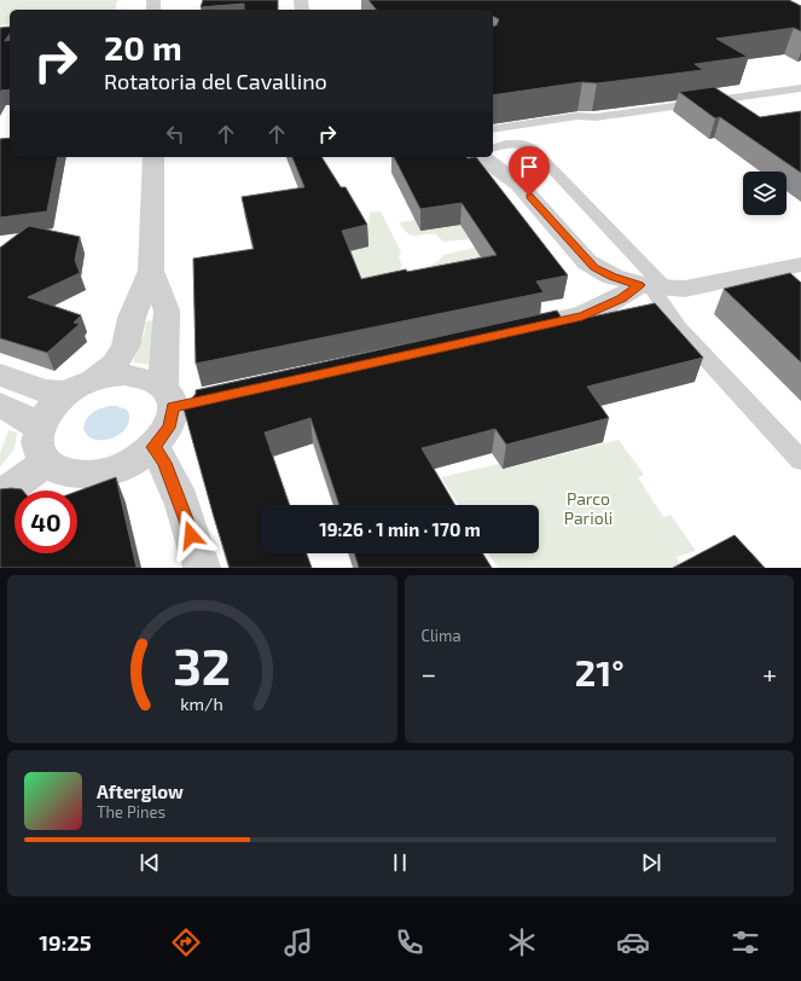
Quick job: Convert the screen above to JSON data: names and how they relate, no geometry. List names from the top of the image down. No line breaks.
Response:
{"parks":["Parco Parioli"],"page":{"turn":["20 m","Rotatoria del Cavallino"],"limit":"40","trip":"19:26 · 1 min · 170 m","tile":"Clima","heat":["−","21°","+"],"song":["Afterglow","The Pines"],"tabs":"19:25","gauge":["32","km/h"]}}
